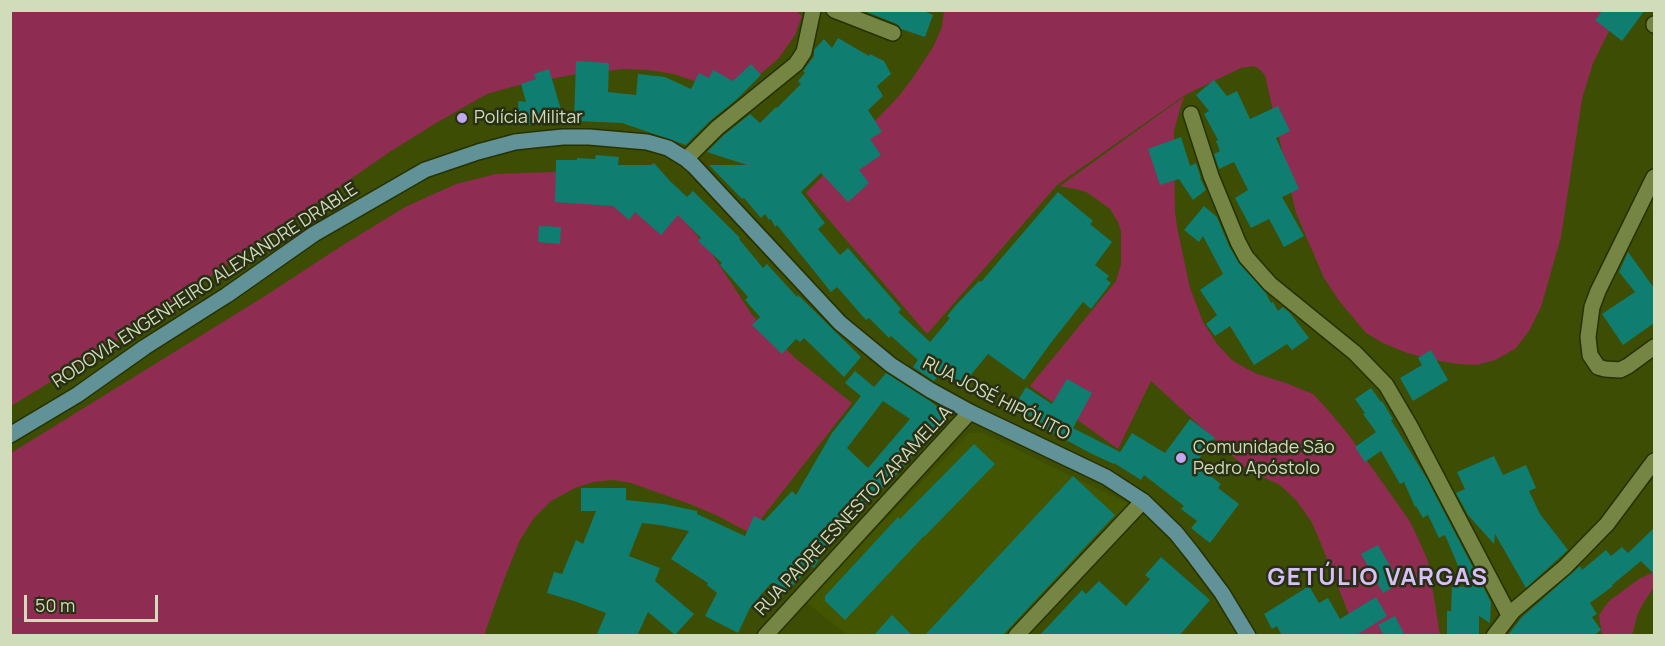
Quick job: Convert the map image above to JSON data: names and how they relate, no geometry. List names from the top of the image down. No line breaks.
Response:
{"streets":{"main road":["RODOVIA ENGENHEIRO ALEXANDRE DRABLE","RUA JOSÉ HIPÓLITO"],"street":["RUA PADRE ESNESTO ZARAMELLA"]},"crossings":[["RODOVIA ENGENHEIRO ALEXANDRE DRABLE","RUA JOSÉ HIPÓLITO"],["RUA JOSÉ HIPÓLITO","RUA PADRE ESNESTO ZARAMELLA"]],"districts":["GETÚLIO VARGAS"],"places":["Polícia Militar","Comunidade São Pedro Apóstolo"],"scale_bar":"50 m"}
